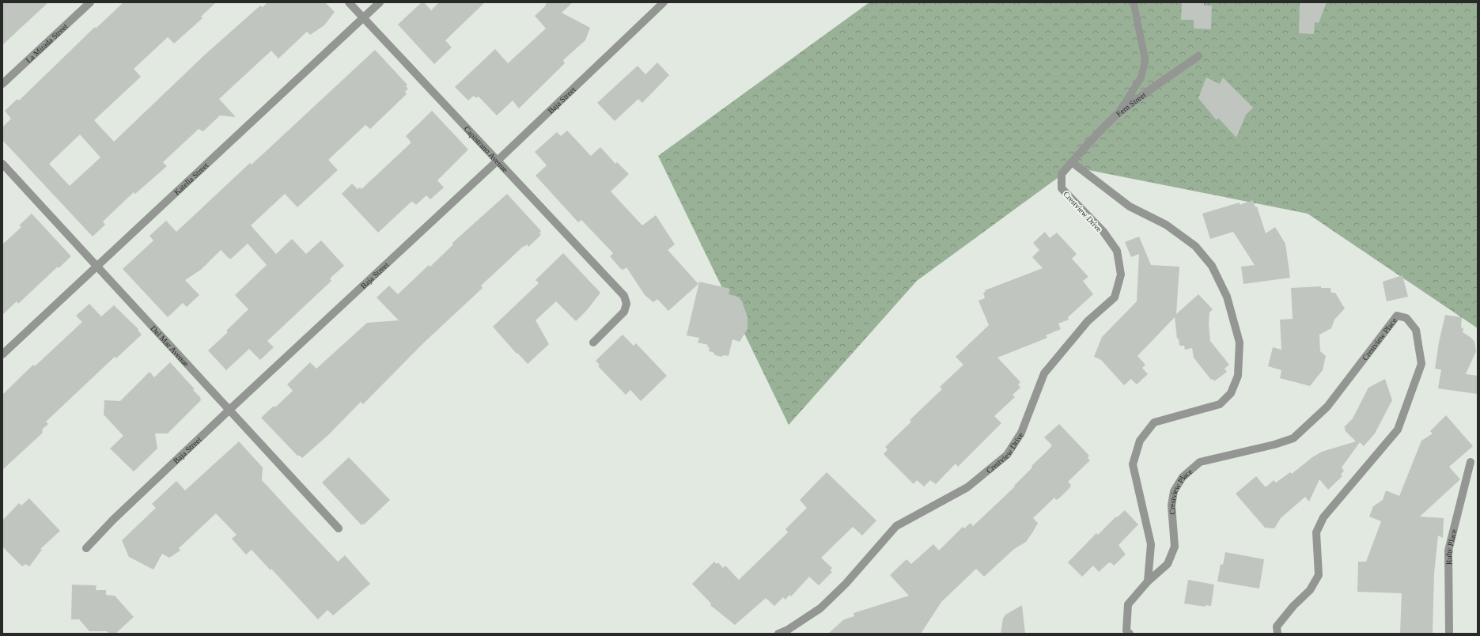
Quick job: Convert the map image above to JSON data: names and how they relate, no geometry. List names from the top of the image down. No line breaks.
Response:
{"streets":{"street":["La Mirada Street","Baja Street","Fern Street","Capistrano Avenue","Katella Street","Crestview Drive","Crestview Place","Del Mar Avenue","Ruby Place"]},"crossings":[["Baja Street","Capistrano Avenue"],["Baja Street","Del Mar Avenue"],["Fern Street","Crestview Drive"],["Capistrano Avenue","Katella Street"],["Katella Street","Del Mar Avenue"]]}
